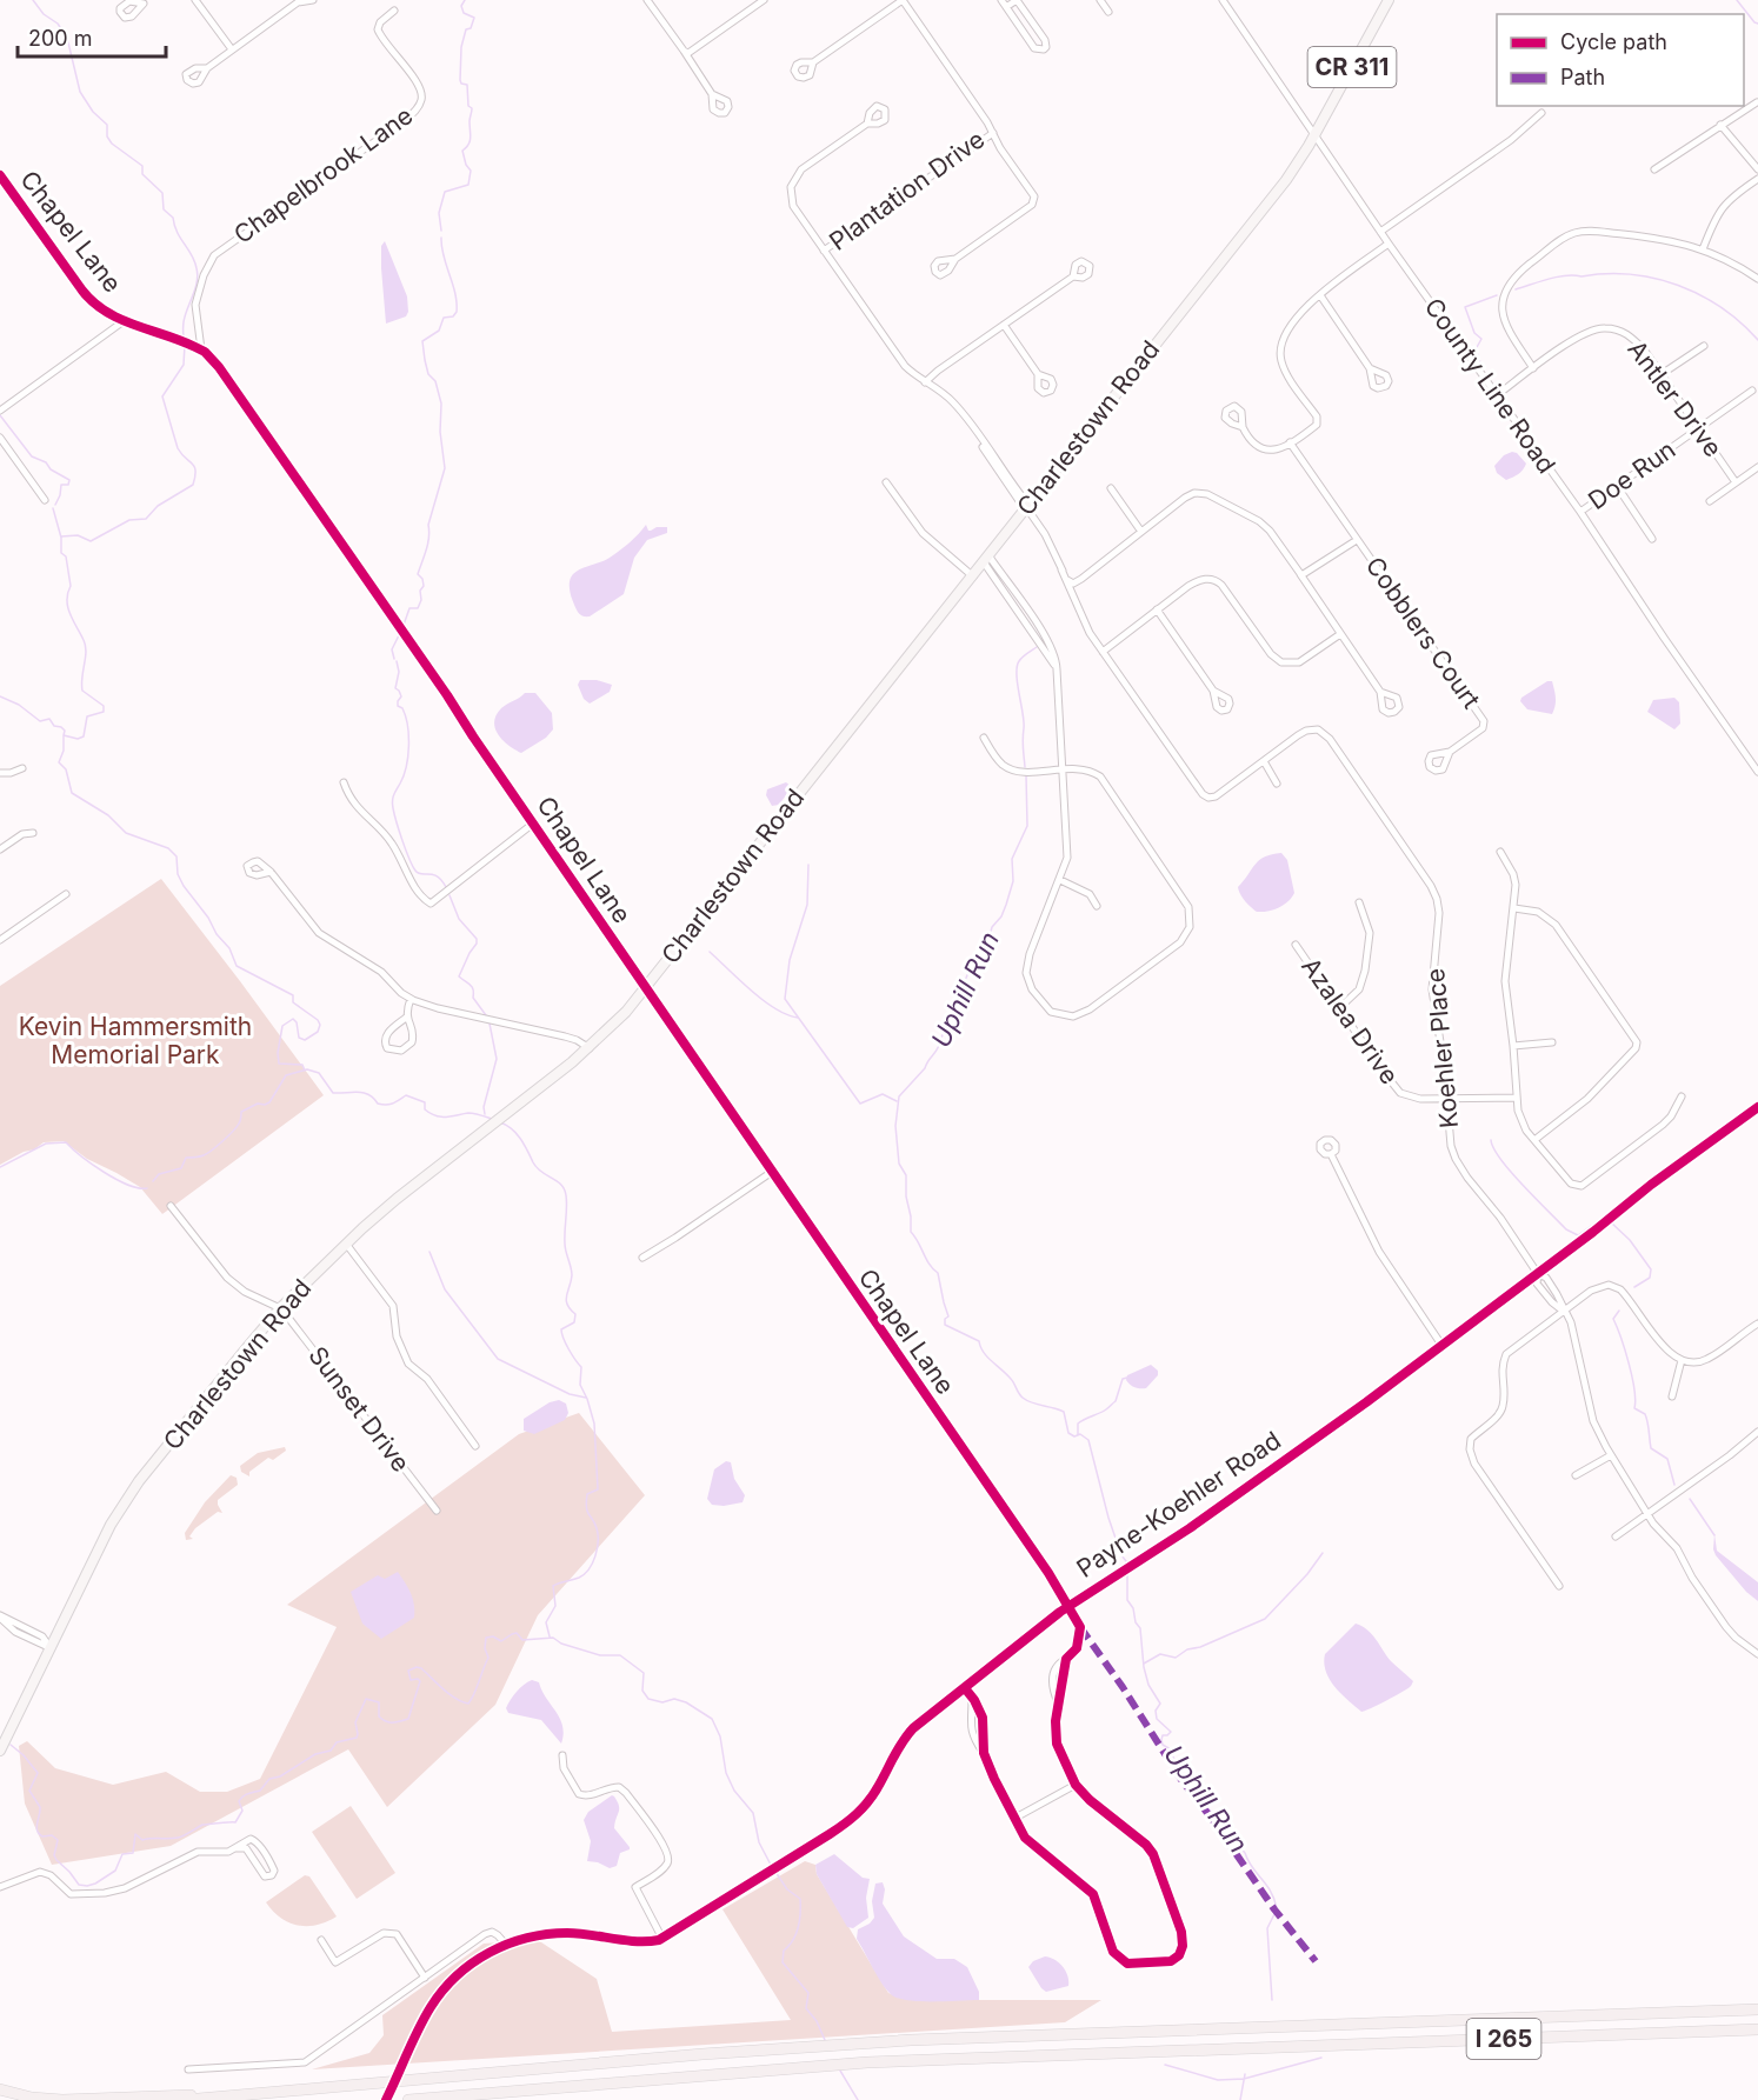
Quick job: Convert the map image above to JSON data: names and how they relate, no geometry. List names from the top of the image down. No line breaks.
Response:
{"streets":{"highway":["I 265"],"main road":["CR 311","Charlestown Road"],"street":["Chapelbrook Lane","Plantation Drive","Chapel Lane","County Line Road","Antler Drive","Doe Run","Cobblers Court","Azalea Drive","Koehler Place","Sunset Drive","Payne-Koehler Road"]},"crossings":[["CR 311","County Line Road"],["CR 311","Charlestown Road"],["Chapelbrook Lane","Chapel Lane"],["Plantation Drive","Charlestown Road"],["Plantation Drive","Koehler Place"],["Chapel Lane","Charlestown Road"],["Chapel Lane","Payne-Koehler Road"],["County Line Road","Antler Drive"],["County Line Road","Charlestown Road"],["County Line Road","Doe Run"],["Antler Drive","Doe Run"],["Charlestown Road","Sunset Drive"],["Azalea Drive","Koehler Place"],["Koehler Place","Payne-Koehler Road"]],"water":["Uphill Run"],"parks":["Kevin Hammersmith Memorial Park"],"legend":["Cycle path","Path"],"scale_bar":"200 m"}
